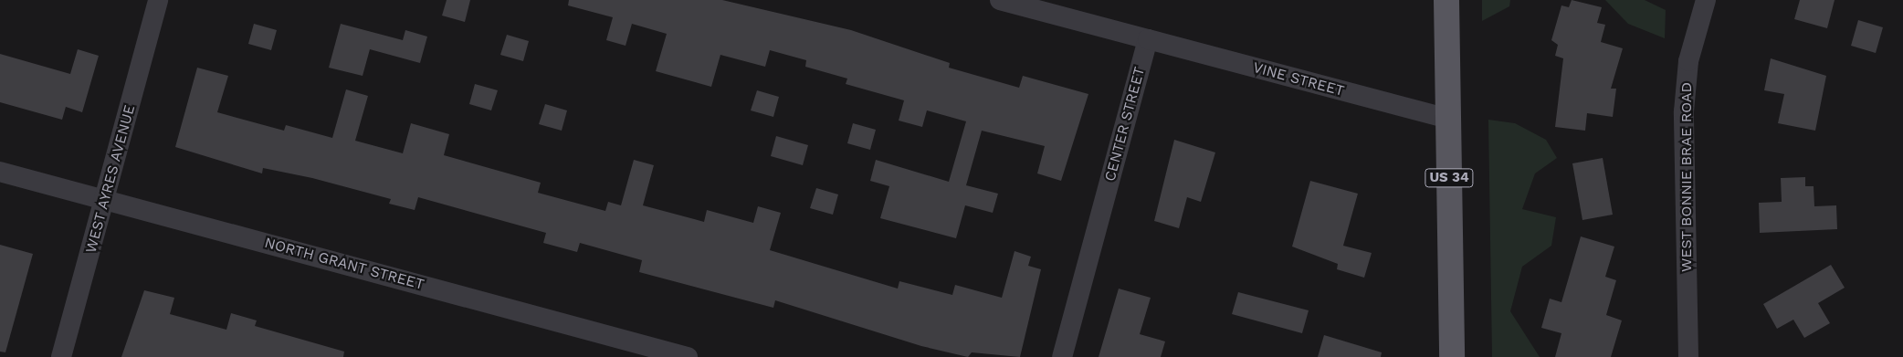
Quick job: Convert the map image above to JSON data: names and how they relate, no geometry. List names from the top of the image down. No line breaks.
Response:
{"streets":{"main road":["US 34"],"street":["VINE STREET","CENTER STREET","WEST BONNIE BRAE ROAD","WEST AYRES AVENUE","NORTH GRANT STREET"]},"crossings":[["VINE STREET","CENTER STREET"],["VINE STREET","US 34"],["WEST AYRES AVENUE","NORTH GRANT STREET"]]}
